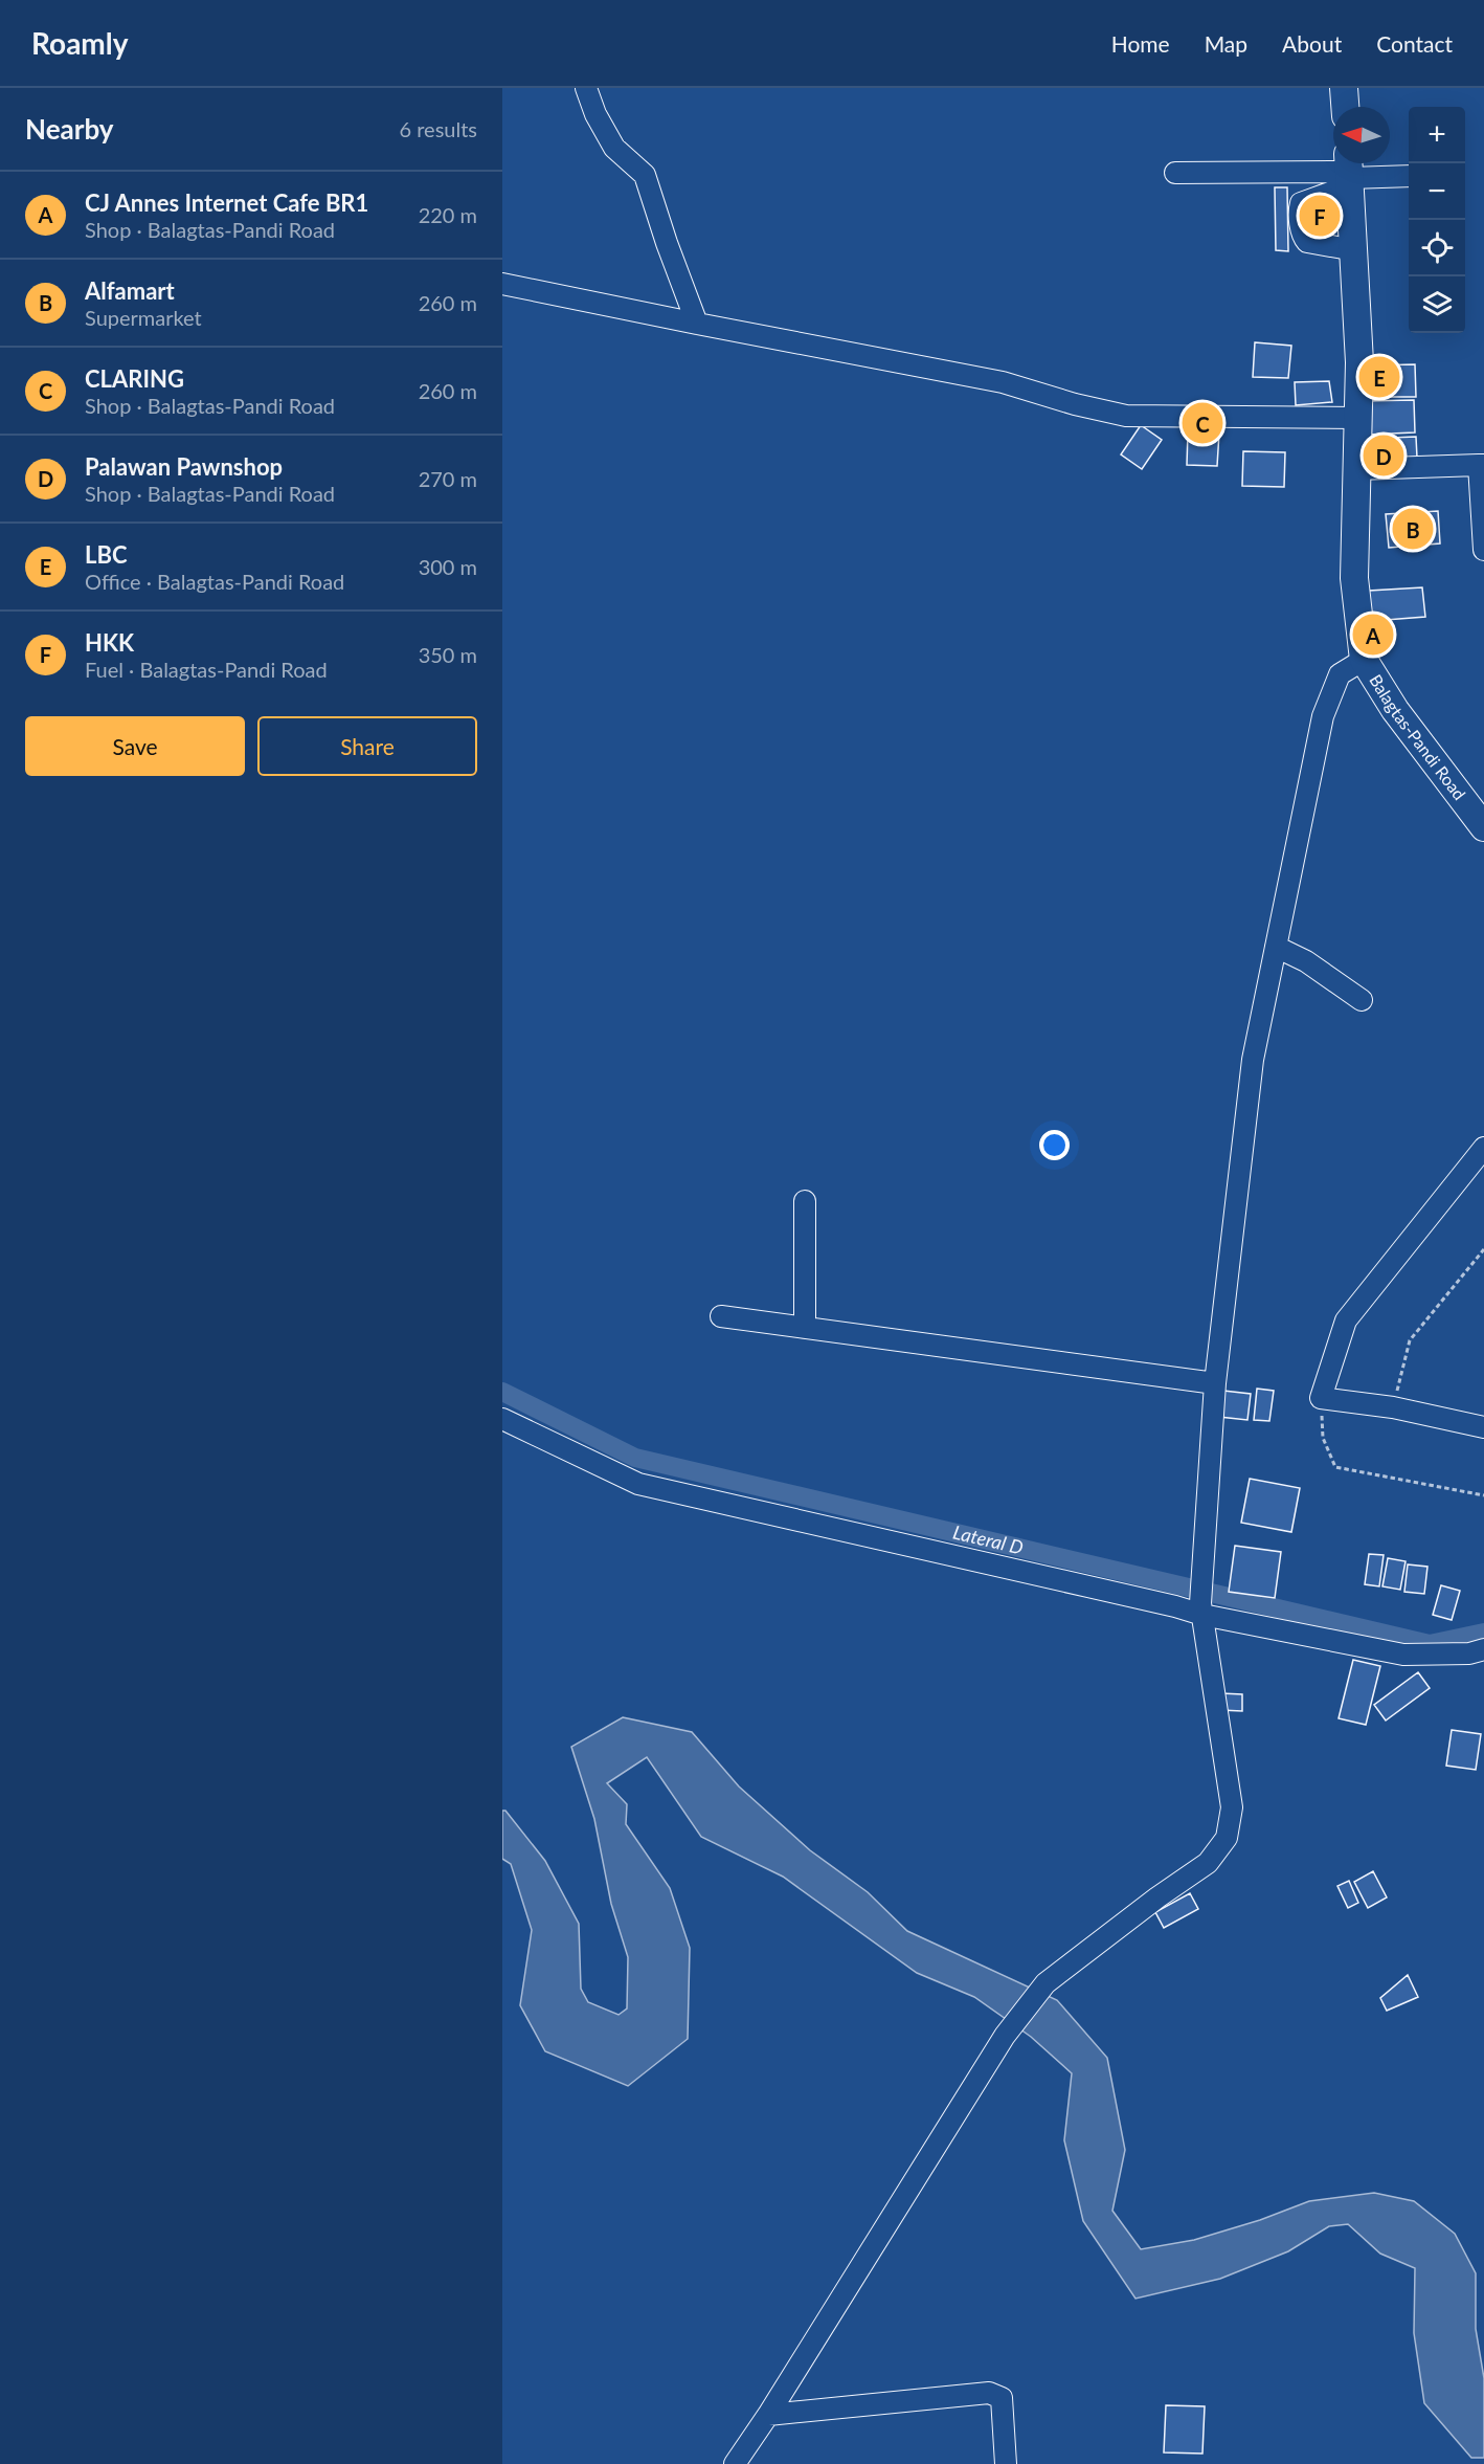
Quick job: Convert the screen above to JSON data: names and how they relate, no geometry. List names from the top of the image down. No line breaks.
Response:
{"streets":{"main road":["Balagtas-Pandi Road"]},"water":["Lateral D"],"north":"left","page":{"header":"Roamly","nav":["Home","Map","About","Contact"],"heading":["Nearby","6 results"],"map_buttons":["+","−"],"list":[{"mark":"A","name":"CJ Annes Internet Cafe BR1","note":"Shop · Balagtas-Pandi Road","value":"220 m"},{"mark":"B","name":"Alfamart","note":"Supermarket","value":"260 m"},{"mark":"C","name":"CLARING","note":"Shop · Balagtas-Pandi Road","value":"260 m"},{"mark":"D","name":"Palawan Pawnshop","note":"Shop · Balagtas-Pandi Road","value":"270 m"},{"mark":"E","name":"LBC","note":"Office · Balagtas-Pandi Road","value":"300 m"},{"mark":"F","name":"HKK","note":"Fuel · Balagtas-Pandi Road","value":"350 m"}],"pins":["F","E","C","D","B","A"],"buttons":["Save","Share"]}}
